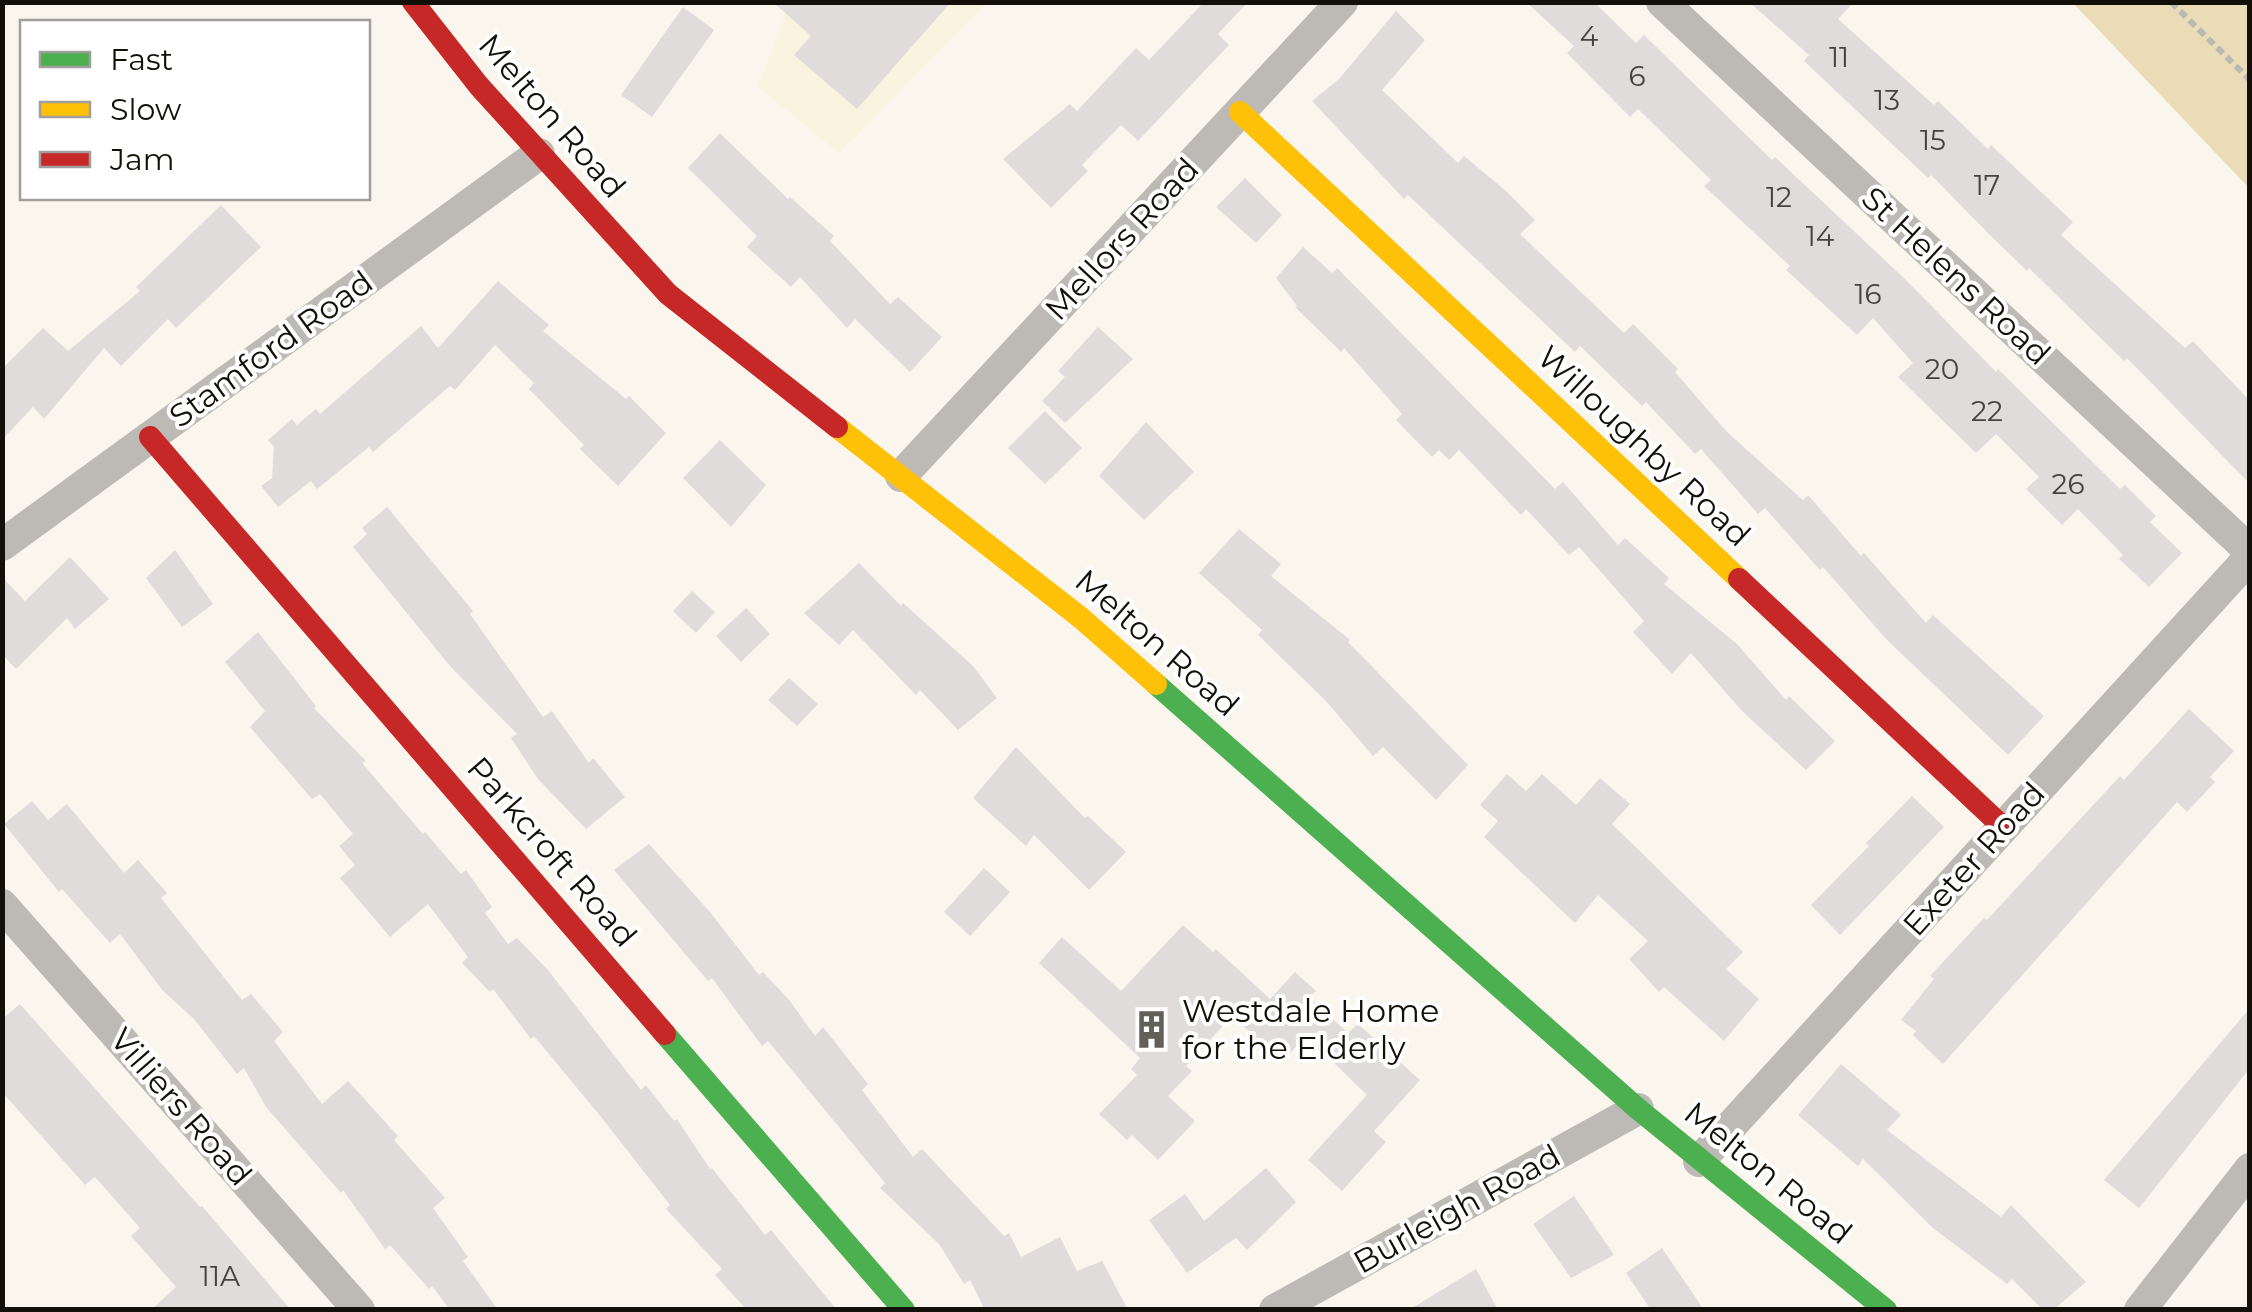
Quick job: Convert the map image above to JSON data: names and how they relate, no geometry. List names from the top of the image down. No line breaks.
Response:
{"streets":{"street":["Melton Road","Mellors Road","St Helens Road","Stamford Road","Willoughby Road","Parkcroft Road","Exeter Road","Villiers Road","Burleigh Road"]},"crossings":[["Melton Road","Mellors Road"],["Melton Road","Stamford Road"],["Melton Road","Exeter Road"],["Melton Road","Burleigh Road"],["Mellors Road","Willoughby Road"],["St Helens Road","Exeter Road"],["Stamford Road","Parkcroft Road"],["Willoughby Road","Exeter Road"]],"places":{"building":["Westdale Home for the Elderly"]},"house_numbers":["4","11","6","13","15","17","12","14","16","20","22","26","11A"],"legend":["Fast","Slow","Jam"]}
